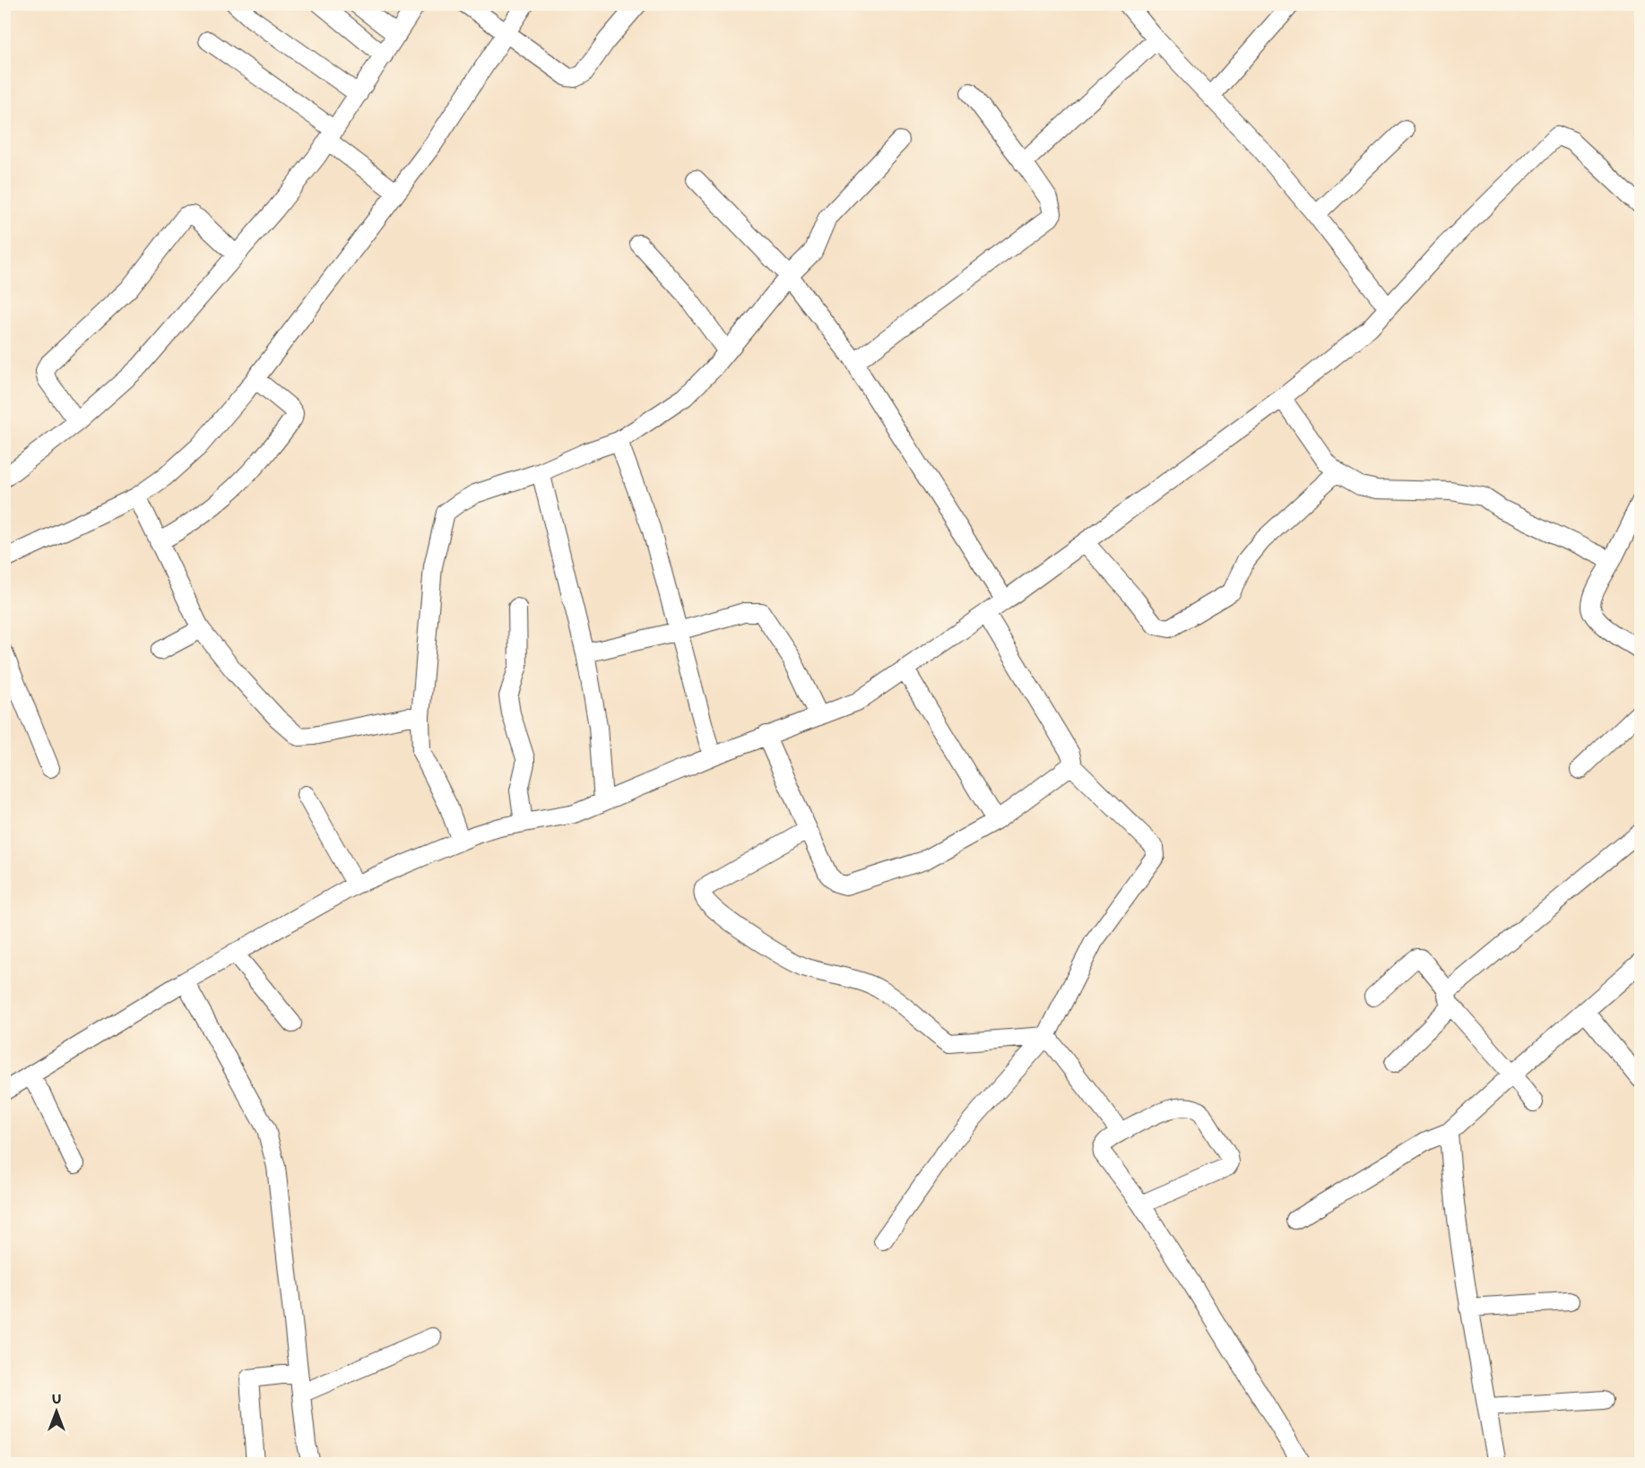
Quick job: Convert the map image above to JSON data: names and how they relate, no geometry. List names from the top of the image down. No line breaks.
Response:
{"north":"top"}
